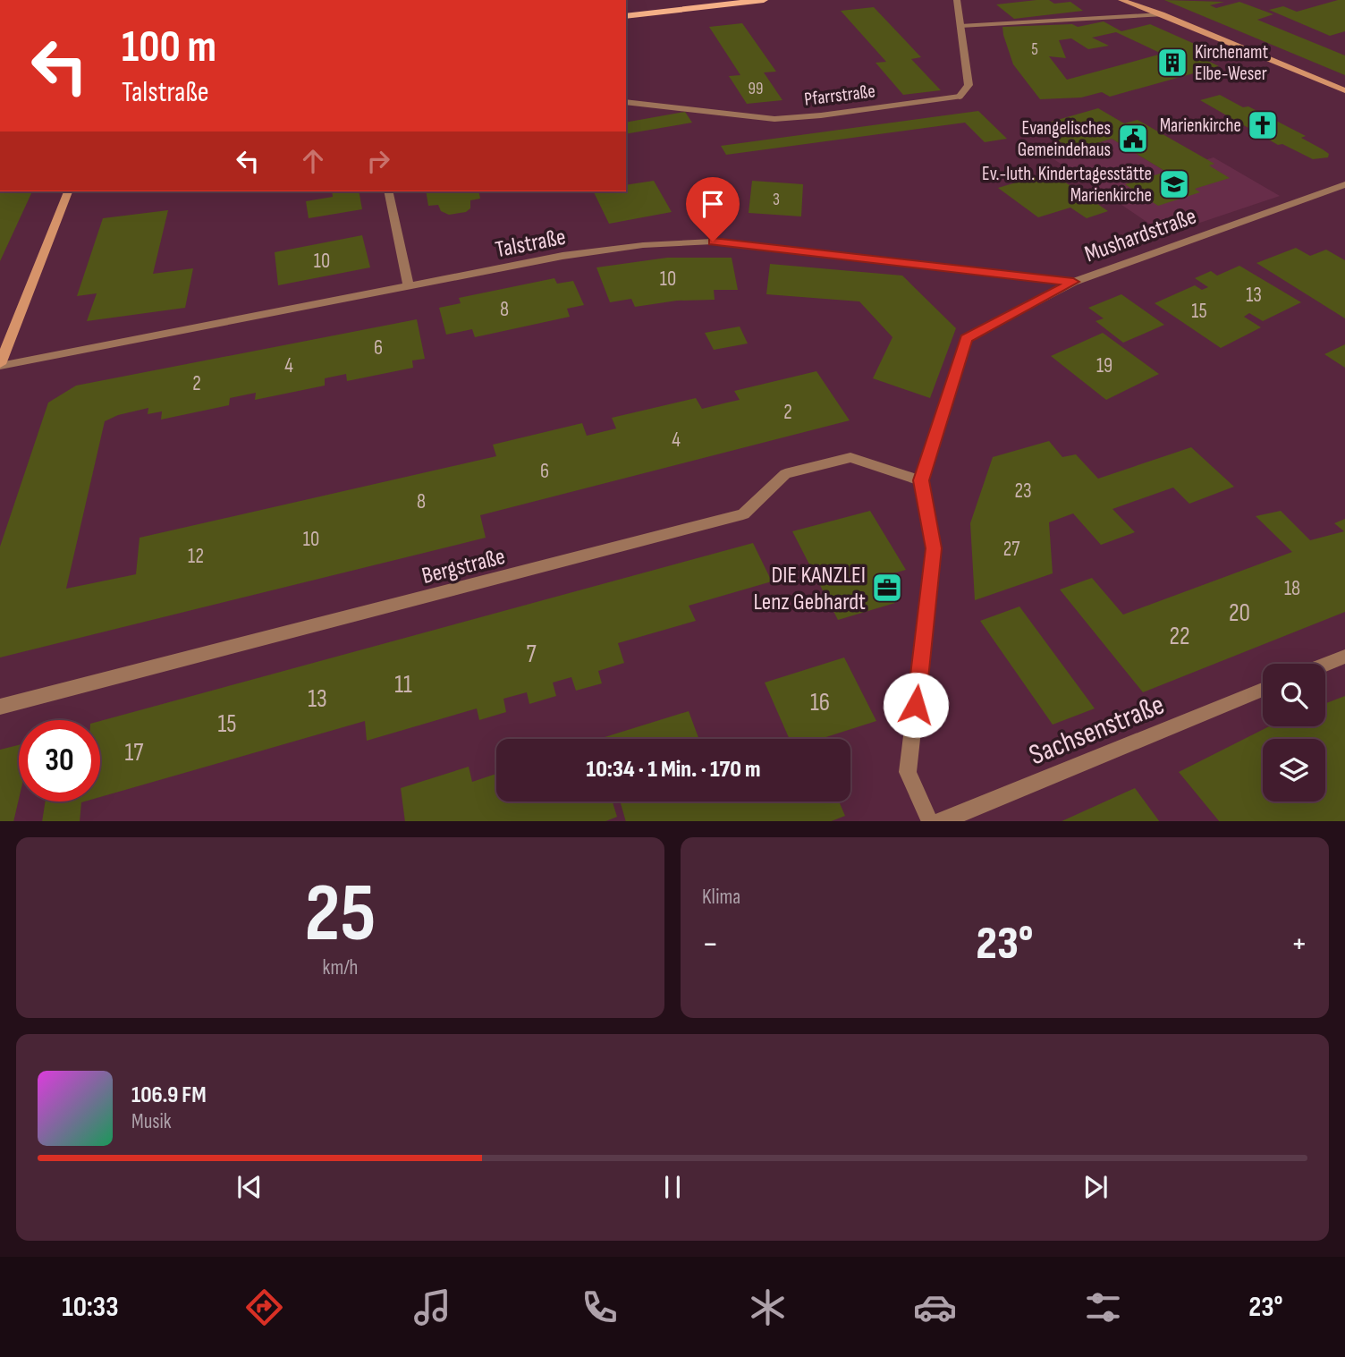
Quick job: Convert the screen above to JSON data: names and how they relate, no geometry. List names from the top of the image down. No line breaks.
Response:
{"streets":{"street":["Pfarrstraße","Mushardstraße","Talstraße","Bergstraße","Sachsenstraße"]},"crossings":[["Mushardstraße","Talstraße"],["Mushardstraße","Bergstraße"]],"places":{"building":["Kirchenamt Elbe-Weser"],"church":["Marienkirche"],"public building":["Evangelisches Gemeindehaus"],"school or university":["Ev.-luth. Kindertagesstätte Marienkirche"],"office":["DIE KANZLEI Lenz Gebhardt"]},"house_numbers":["5","99","3","10","10","13","8","15","6","4","19","2","2","4","6","23","8","10","27","12","18","20","22","7","11","13","16","15","17"],"page":{"turn":["100 m","Talstraße"],"limit":"30","trip":"10:34 · 1 Min. · 170 m","tile":[["25","km/h"],"Klima"],"heat":["−","23°","+"],"song":["106.9 FM","Musik"],"tabs":["10:33","23°"]}}
